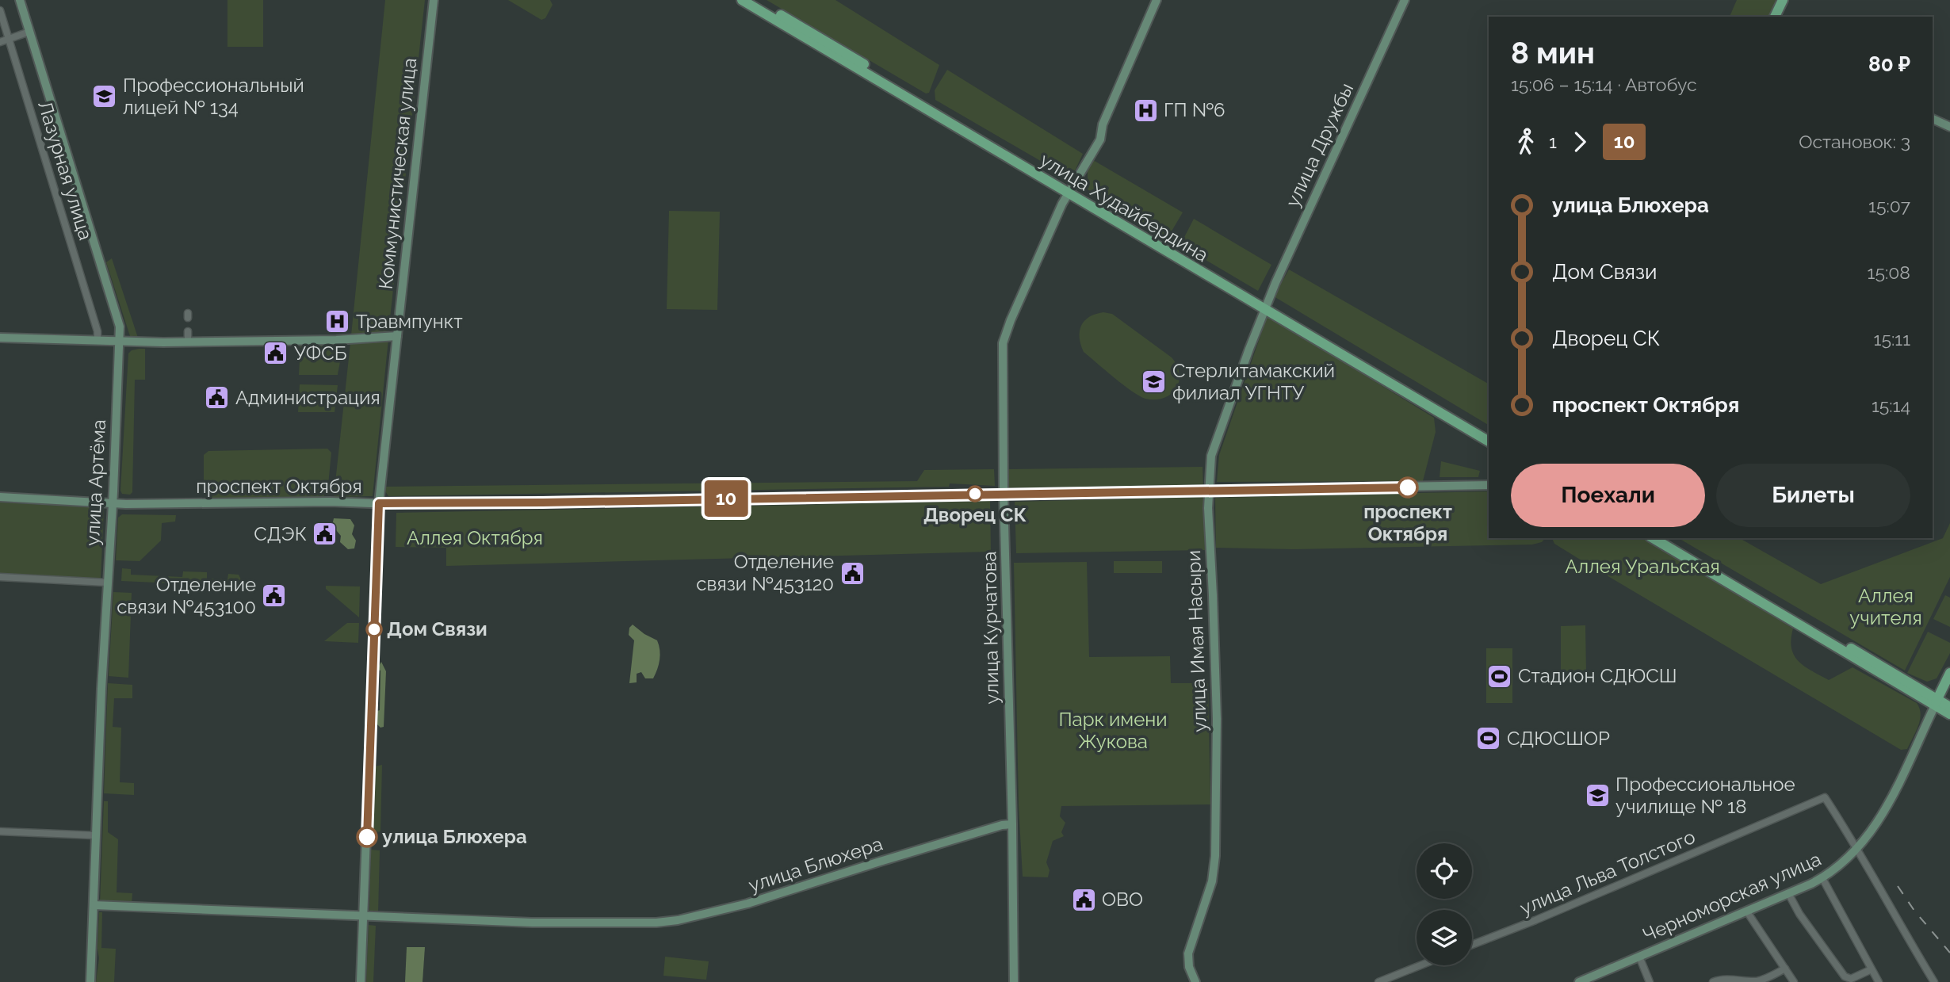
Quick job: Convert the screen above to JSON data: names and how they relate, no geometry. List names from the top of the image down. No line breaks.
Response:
{"streets":{"main road":["улица Дружбы","Коммунистическая улица","улица Худайбердина","улица Артёма","проспект Октября","улица Курчатова","улица Имая Насыри","улица Блюхера","Черноморская улица"],"street":["Лазурная улица","улица Льва Толстого"]},"crossings":[["улица Дружбы","улица Худайбердина"],["улица Дружбы","улица Имая Насыри"],["Коммунистическая улица","проспект Октября"],["Коммунистическая улица","улица Блюхера"],["улица Худайбердина","улица Курчатова"],["улица Худайбердина","улица Имая Насыри"],["улица Артёма","проспект Октября"],["улица Артёма","улица Блюхера"],["проспект Октября","улица Курчатова"],["проспект Октября","улица Имая Насыри"],["улица Курчатова","улица Блюхера"],["улица Льва Толстого","Черноморская улица"]],"parks":["Аллея Октября","Аллея Уральская","Аллея учителя","Парк имени Жукова"],"places":{"school or university":["Профессиональный лицей № 134","Стерлитамакский филиал УГНТУ","Профессиональное училище № 18"],"hospital":["ГП №6","Травмпункт"],"public building":["УФСБ","Администрация","СДЭК","Отделение связи №453120","Отделение связи №453100","ОВО"],"other":["проспект Октября","Дворец СК","Дом Связи","улица Блюхера"],"sports":["Стадион СДЮСШ","СДЮСШОР"]},"lines":["bus line 10"],"page":{"on_map":"10","heading":["8 мин","15:06 – 15:14 · Автобус","80 ₽"],"legs":["1","10","Остановок: 3"],"list":[{"name":"улица Блюхера","value":"15:07"},{"name":"Дом Связи","value":"15:08"},{"name":"Дворец СК","value":"15:11"},{"name":"проспект Октября","value":"15:14"}],"buttons":["Поехали","Билеты"]}}
